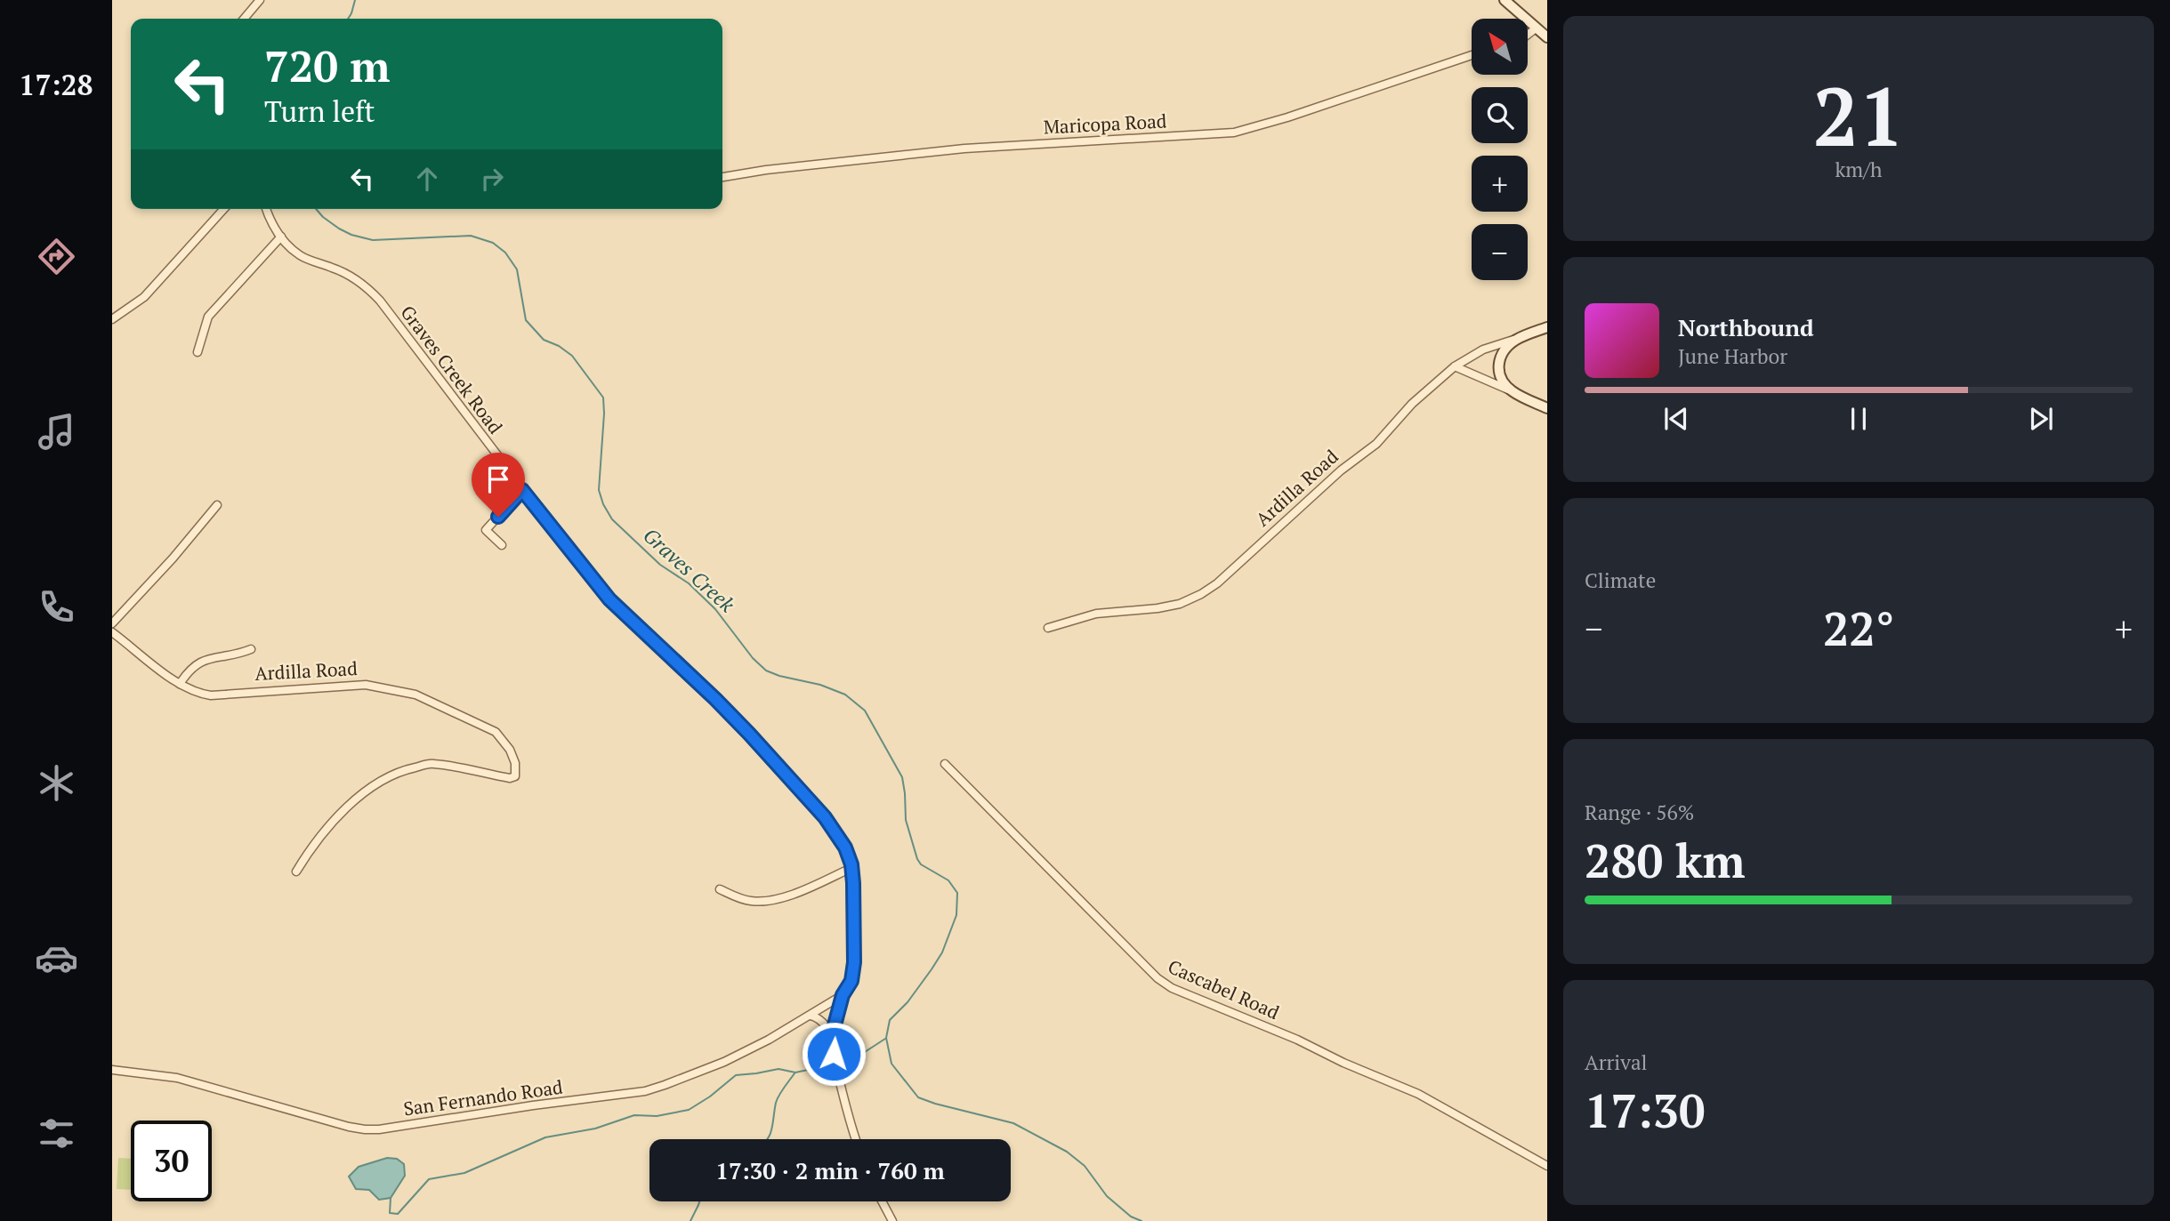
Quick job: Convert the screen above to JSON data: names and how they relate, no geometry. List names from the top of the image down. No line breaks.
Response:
{"streets":{"street":["Maricopa Road","Graves Creek Road","Ardilla Road","Cascabel Road","San Fernando Road"]},"crossings":[["Graves Creek Road","San Fernando Road"]],"water":["Graves Creek"],"north":"top left","page":{"tabs":"17:28","tile":[["21","km/h"],"Climate",["Range · 56%","280 km"],["Arrival","17:30"]],"map_buttons":["+","−"],"turn":["720 m","Turn left"],"song":["Northbound","June Harbor"],"heat":["−","22°","+"],"limit":"30","trip":"17:30 · 2 min · 760 m"}}
